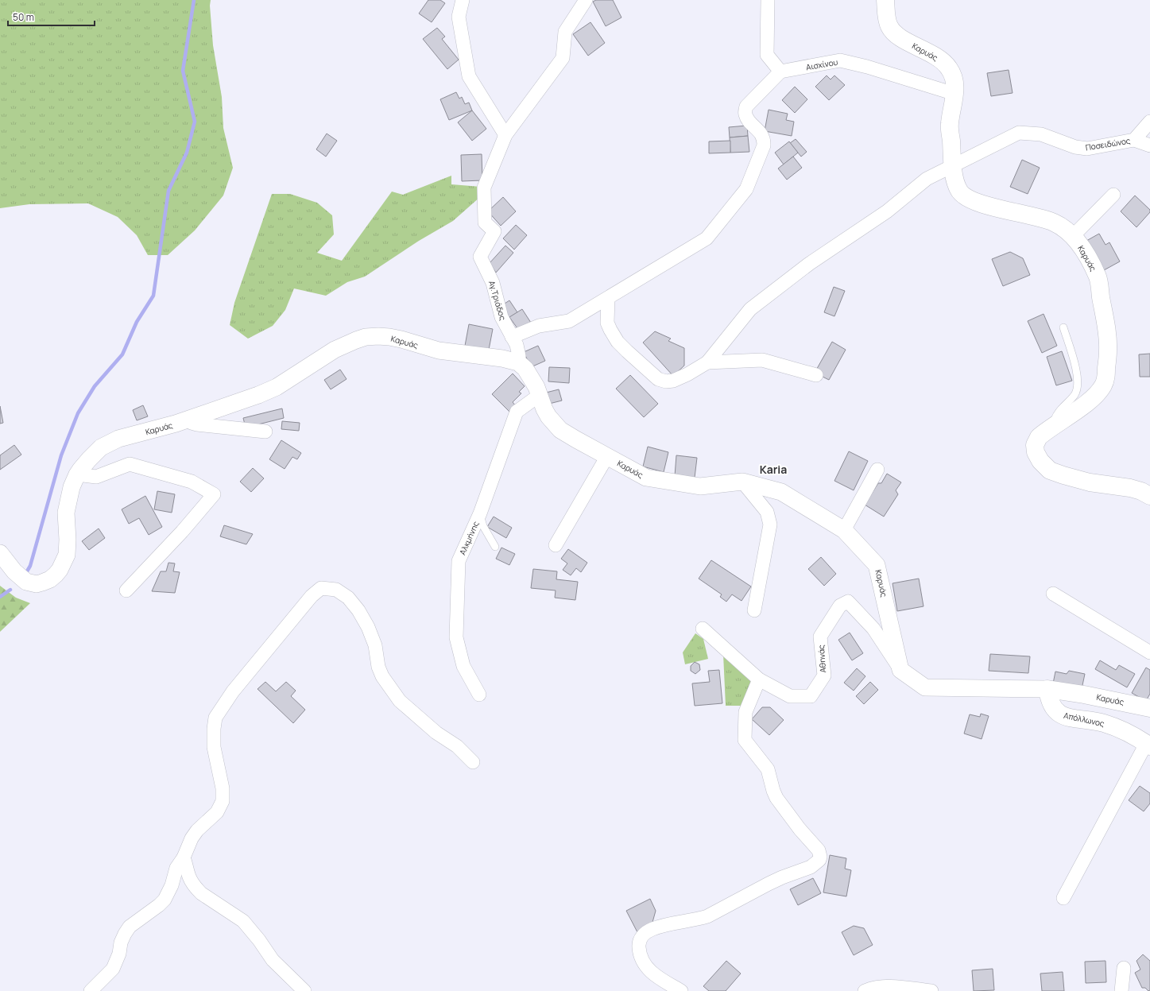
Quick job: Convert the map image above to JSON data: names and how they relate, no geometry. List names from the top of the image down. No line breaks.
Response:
{"streets":{"main road":["Καρυάς","Απόλλωνος"],"street":["Αισχίνου","Ποσειδώνος","Αγ.Τριάδος","Αλκμήνης","Αθηνάς"]},"crossings":[["Καρυάς","Αισχίνου"],["Καρυάς","Ποσειδώνος"],["Καρυάς","Αγ.Τριάδος"],["Καρυάς","Αλκμήνης"],["Καρυάς","Αθηνάς"],["Καρυάς","Απόλλωνος"]],"districts":["Karia"],"scale_bar":"50 m"}
